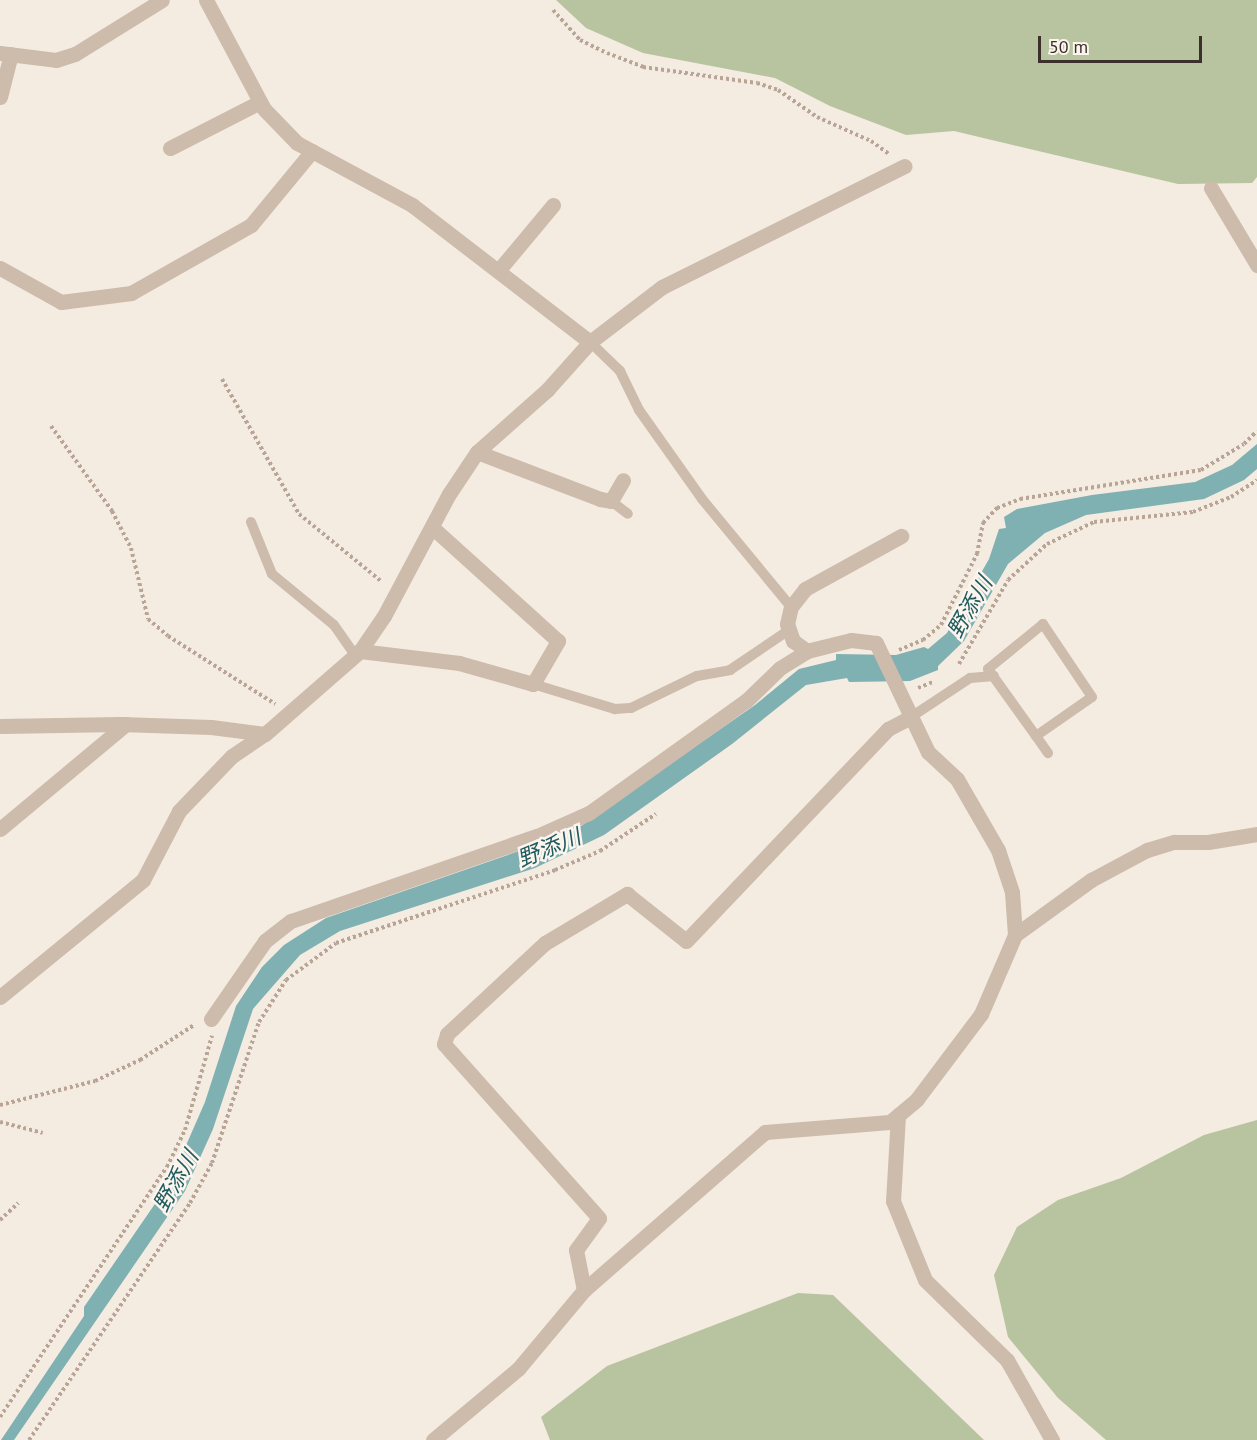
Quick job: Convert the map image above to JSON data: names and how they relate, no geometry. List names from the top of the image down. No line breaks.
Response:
{"water":["野添川"],"scale_bar":"50 m"}
